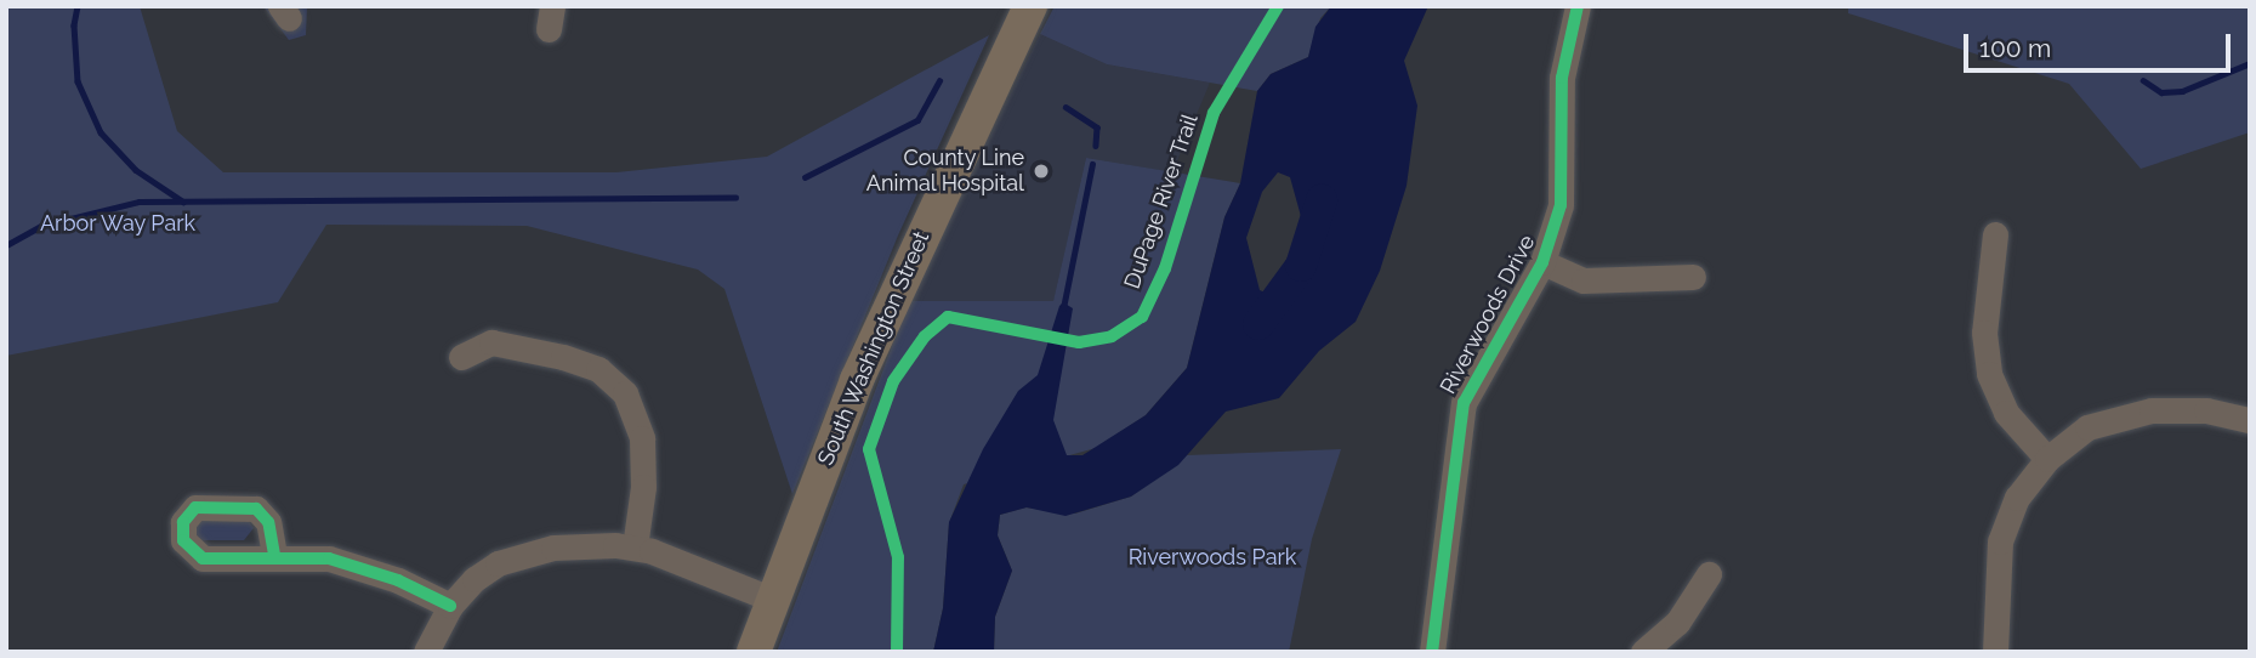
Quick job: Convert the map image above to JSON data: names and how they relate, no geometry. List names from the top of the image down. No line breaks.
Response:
{"streets":{"main road":["South Washington Street"],"street":["Riverwoods Drive"],"cycle path":["DuPage River Trail"]},"parks":["Arbor Way Park","Riverwoods Park"],"places":["County Line Animal Hospital"],"scale_bar":"100 m"}
